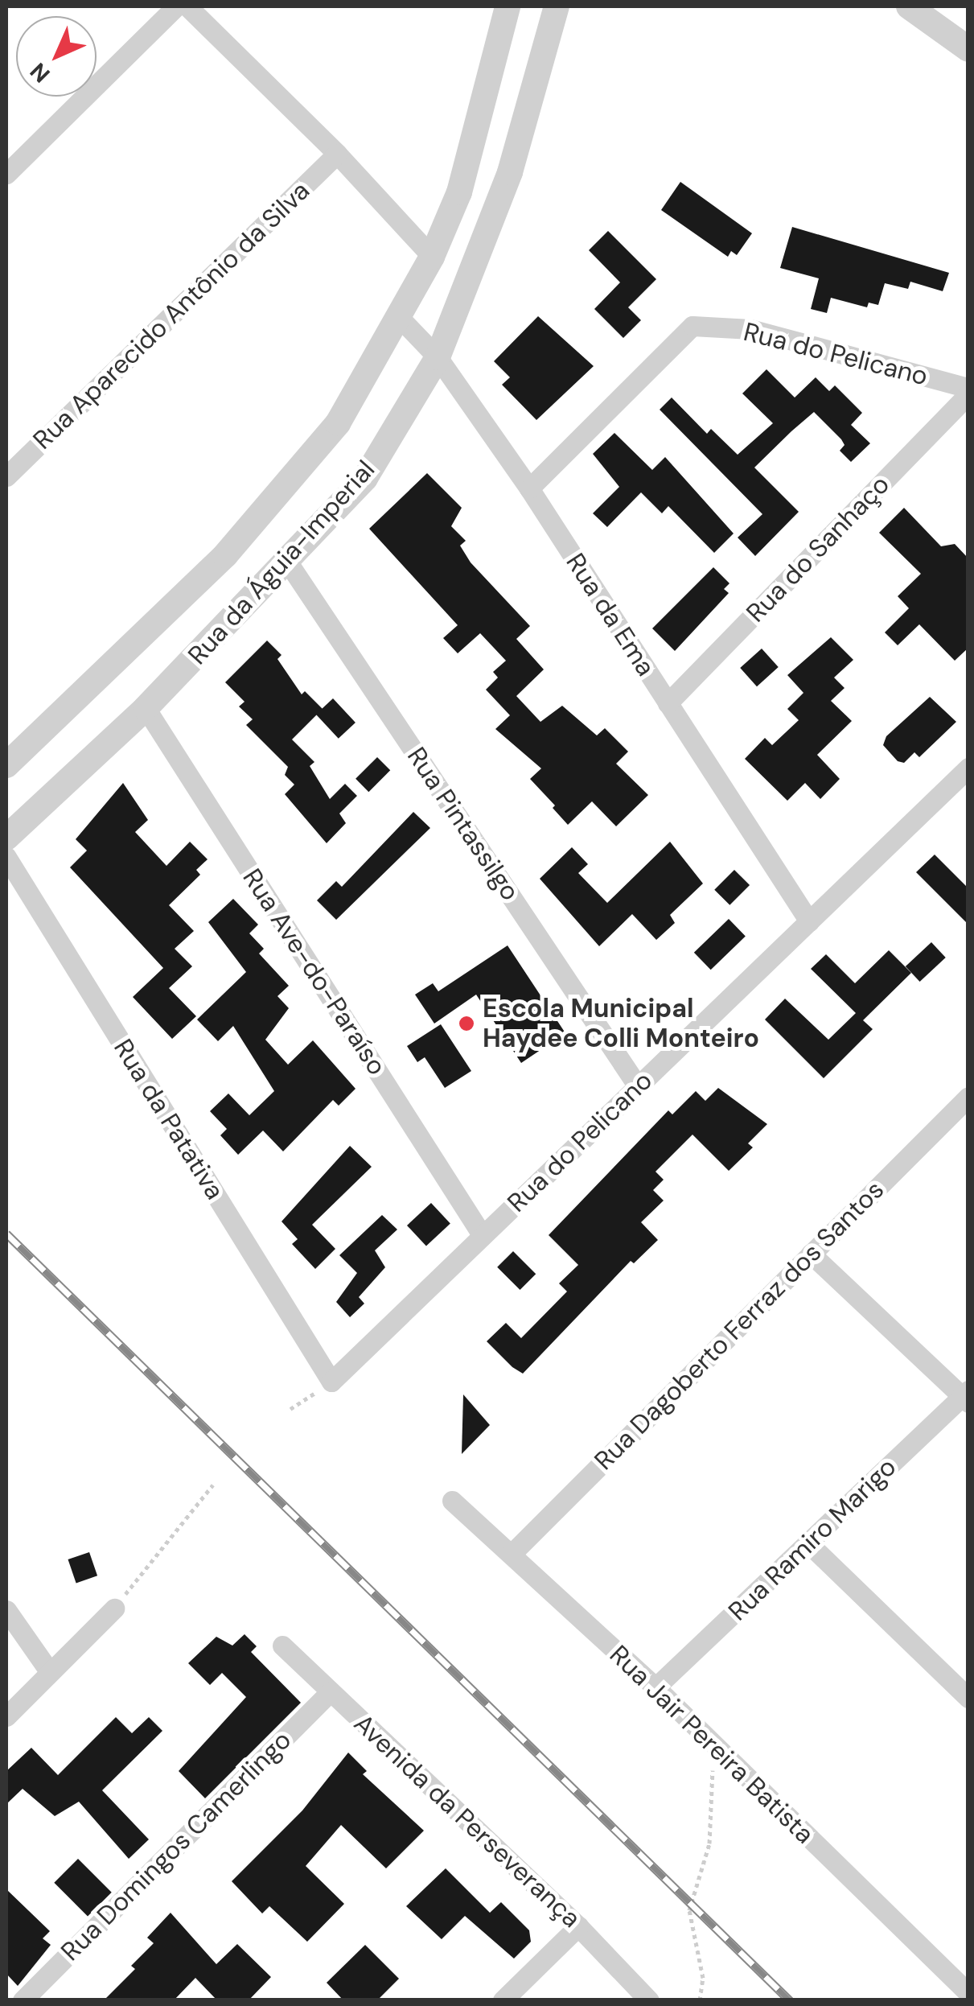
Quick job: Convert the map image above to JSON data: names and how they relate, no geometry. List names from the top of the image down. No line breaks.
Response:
{"streets":{"street":["Rua Aparecido Antônio da Silva","Rua do Pelicano","Rua do Sanhaço","Rua da Águia-Imperial","Rua da Ema","Rua Pintassilgo","Rua Ave-do-Paraíso","Rua da Patativa","Rua Dagoberto Ferraz dos Santos","Rua Ramiro Marigo","Rua Jair Pereira Batista","Avenida da Perseverança","Rua Domingos Camerlingo"]},"crossings":[["Rua do Pelicano","Rua da Ema"],["Rua do Pelicano","Rua Pintassilgo"],["Rua do Pelicano","Rua Ave-do-Paraíso"],["Rua do Pelicano","Rua da Patativa"],["Rua do Sanhaço","Rua da Ema"],["Rua da Águia-Imperial","Rua da Ema"],["Rua da Águia-Imperial","Rua Pintassilgo"],["Rua da Águia-Imperial","Rua Ave-do-Paraíso"],["Rua Dagoberto Ferraz dos Santos","Rua Jair Pereira Batista"],["Rua Ramiro Marigo","Rua Jair Pereira Batista"],["Avenida da Perseverança","Rua Domingos Camerlingo"]],"places":["Escola Municipal Haydee Colli Monteiro"],"north":"bottom left"}
